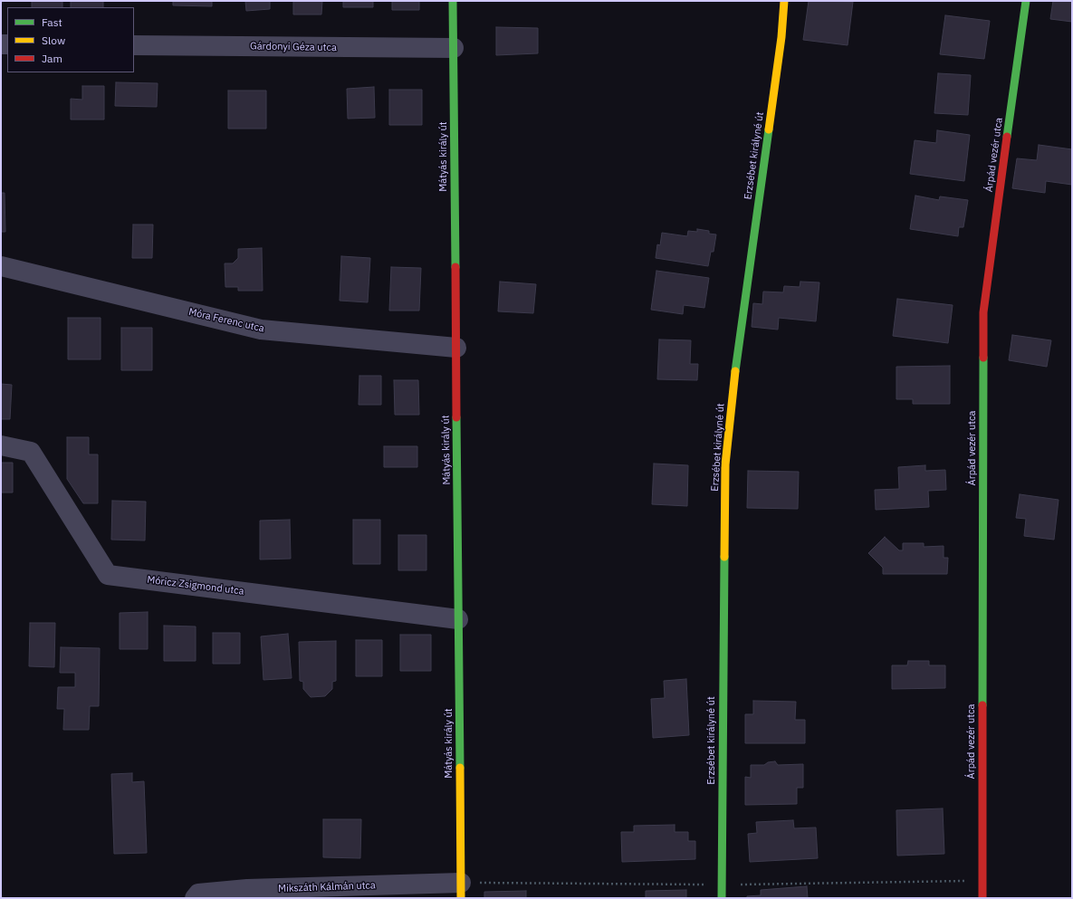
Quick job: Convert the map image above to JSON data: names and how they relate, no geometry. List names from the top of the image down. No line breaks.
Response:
{"streets":{"street":["Gárdonyi Géza utca","Árpád vezér utca","Erzsébet királyné út","Mátyás király út","Móra Ferenc utca","Móricz Zsigmond utca","Mikszáth Kálmán utca"]},"crossings":[["Gárdonyi Géza utca","Mátyás király út"],["Mátyás király út","Móra Ferenc utca"],["Mátyás király út","Móricz Zsigmond utca"],["Mátyás király út","Mikszáth Kálmán utca"]],"legend":["Fast","Slow","Jam"]}
